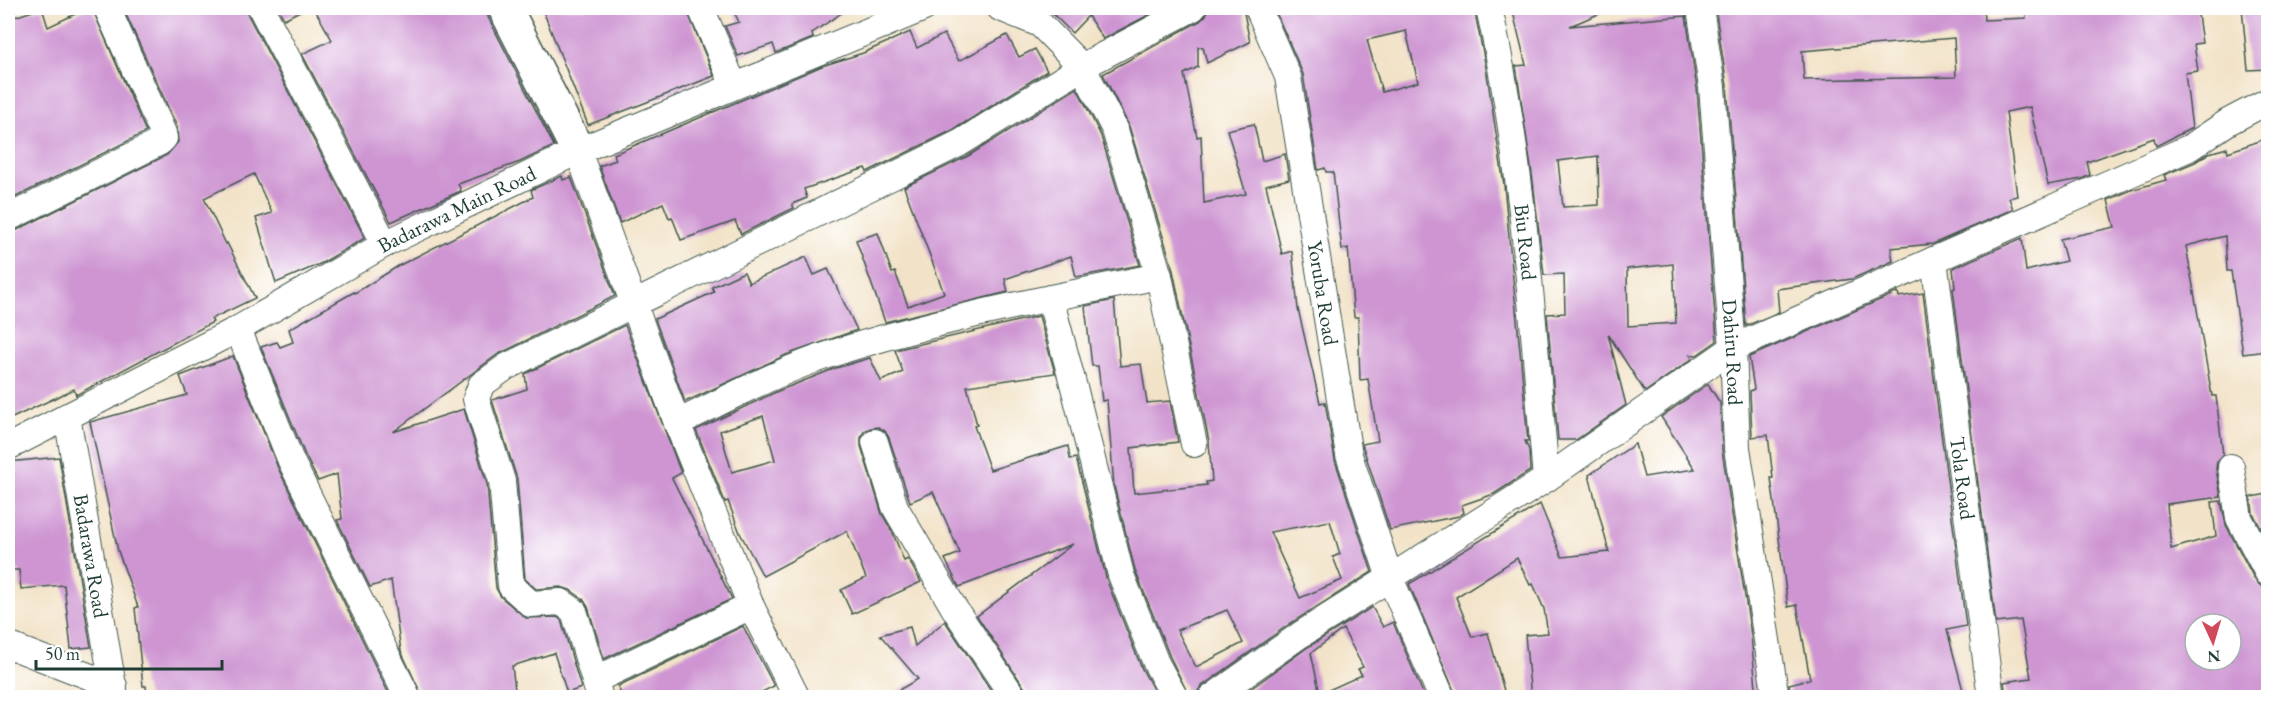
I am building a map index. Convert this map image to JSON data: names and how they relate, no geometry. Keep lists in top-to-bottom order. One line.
{"streets":{"street":["Badarawa Main Road","Biu Road","Yoruba Road","Dahiru Road","Tola Road","Badarawa Road"]},"crossings":[["Badarawa Main Road","Badarawa Road"]],"scale_bar":"50 m","north":"bottom"}
